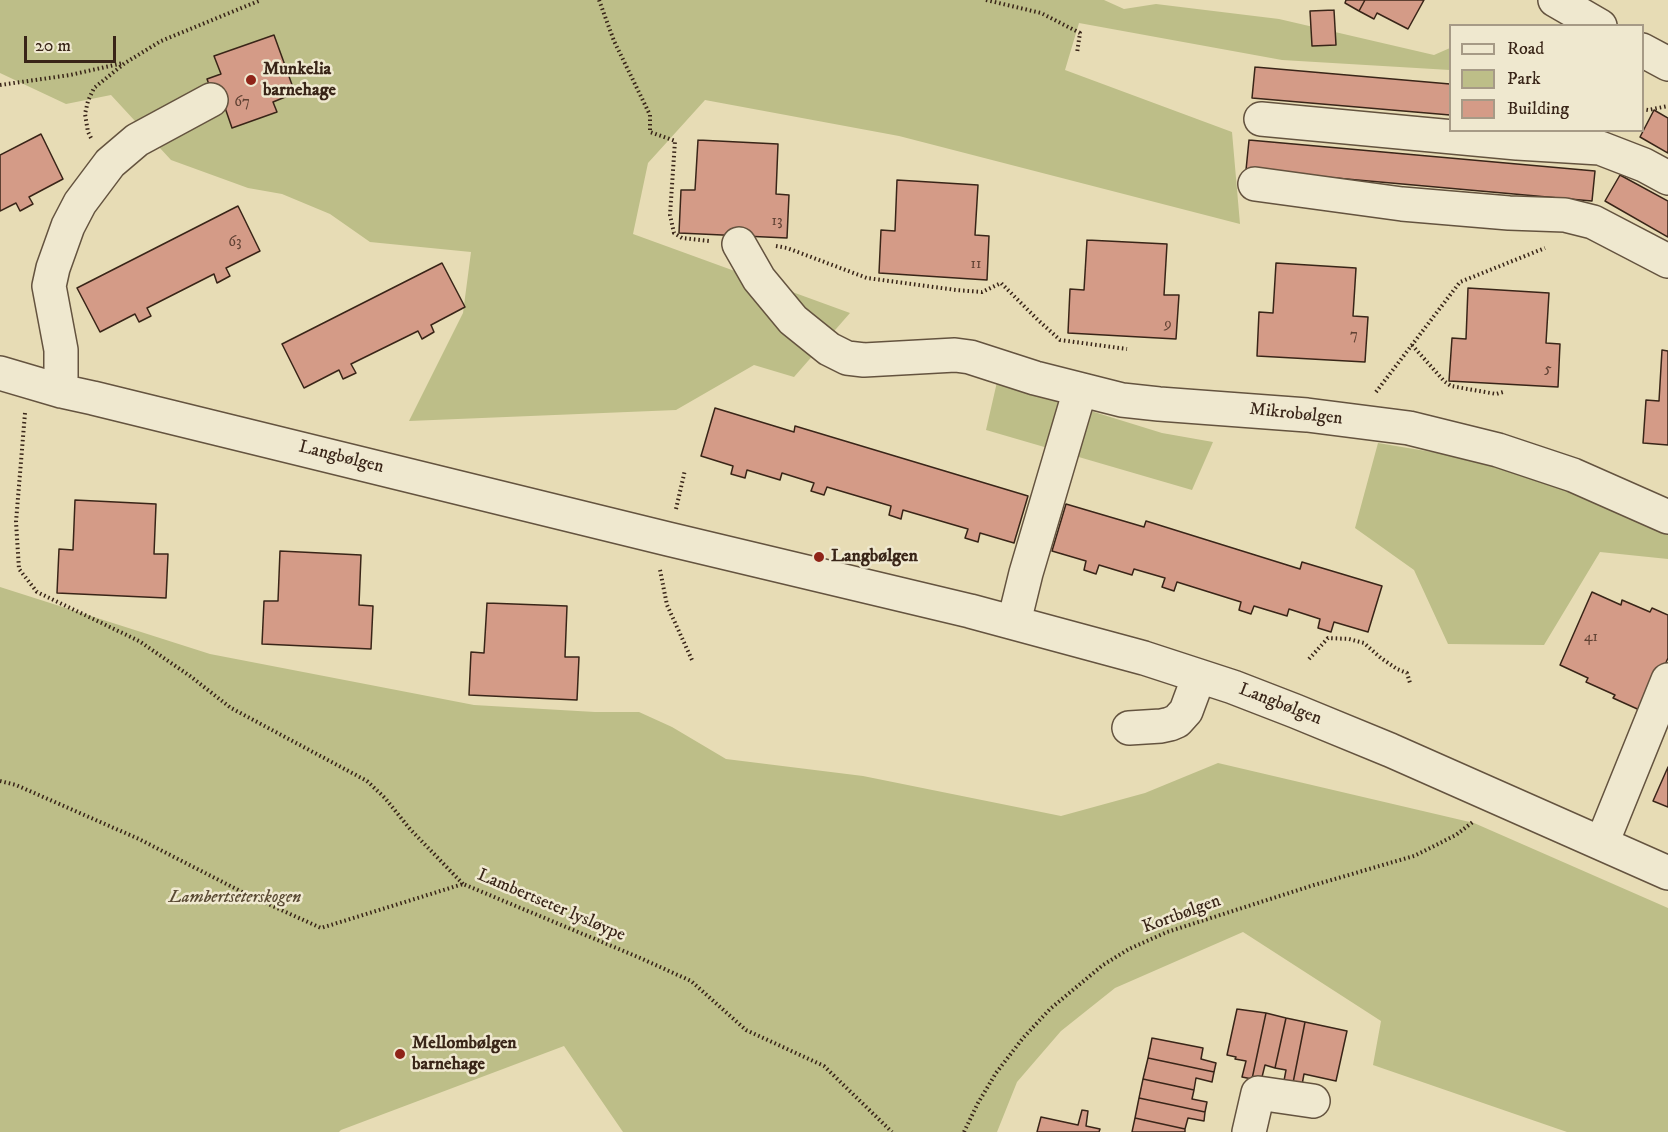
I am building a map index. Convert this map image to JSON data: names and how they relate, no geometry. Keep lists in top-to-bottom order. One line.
{"streets":{"street":["Mikrobølgen","Langbølgen"],"path":["Lambertseter lysløype","Kortbølgen"]},"parks":["Lambertseterskogen"],"places":["Munkelia barnehage","Langbølgen","Mellombølgen barnehage"],"house_numbers":["67","13","63","11","9","7","5","41"],"legend":["Road","Park","Building"],"scale_bar":"20 m"}
